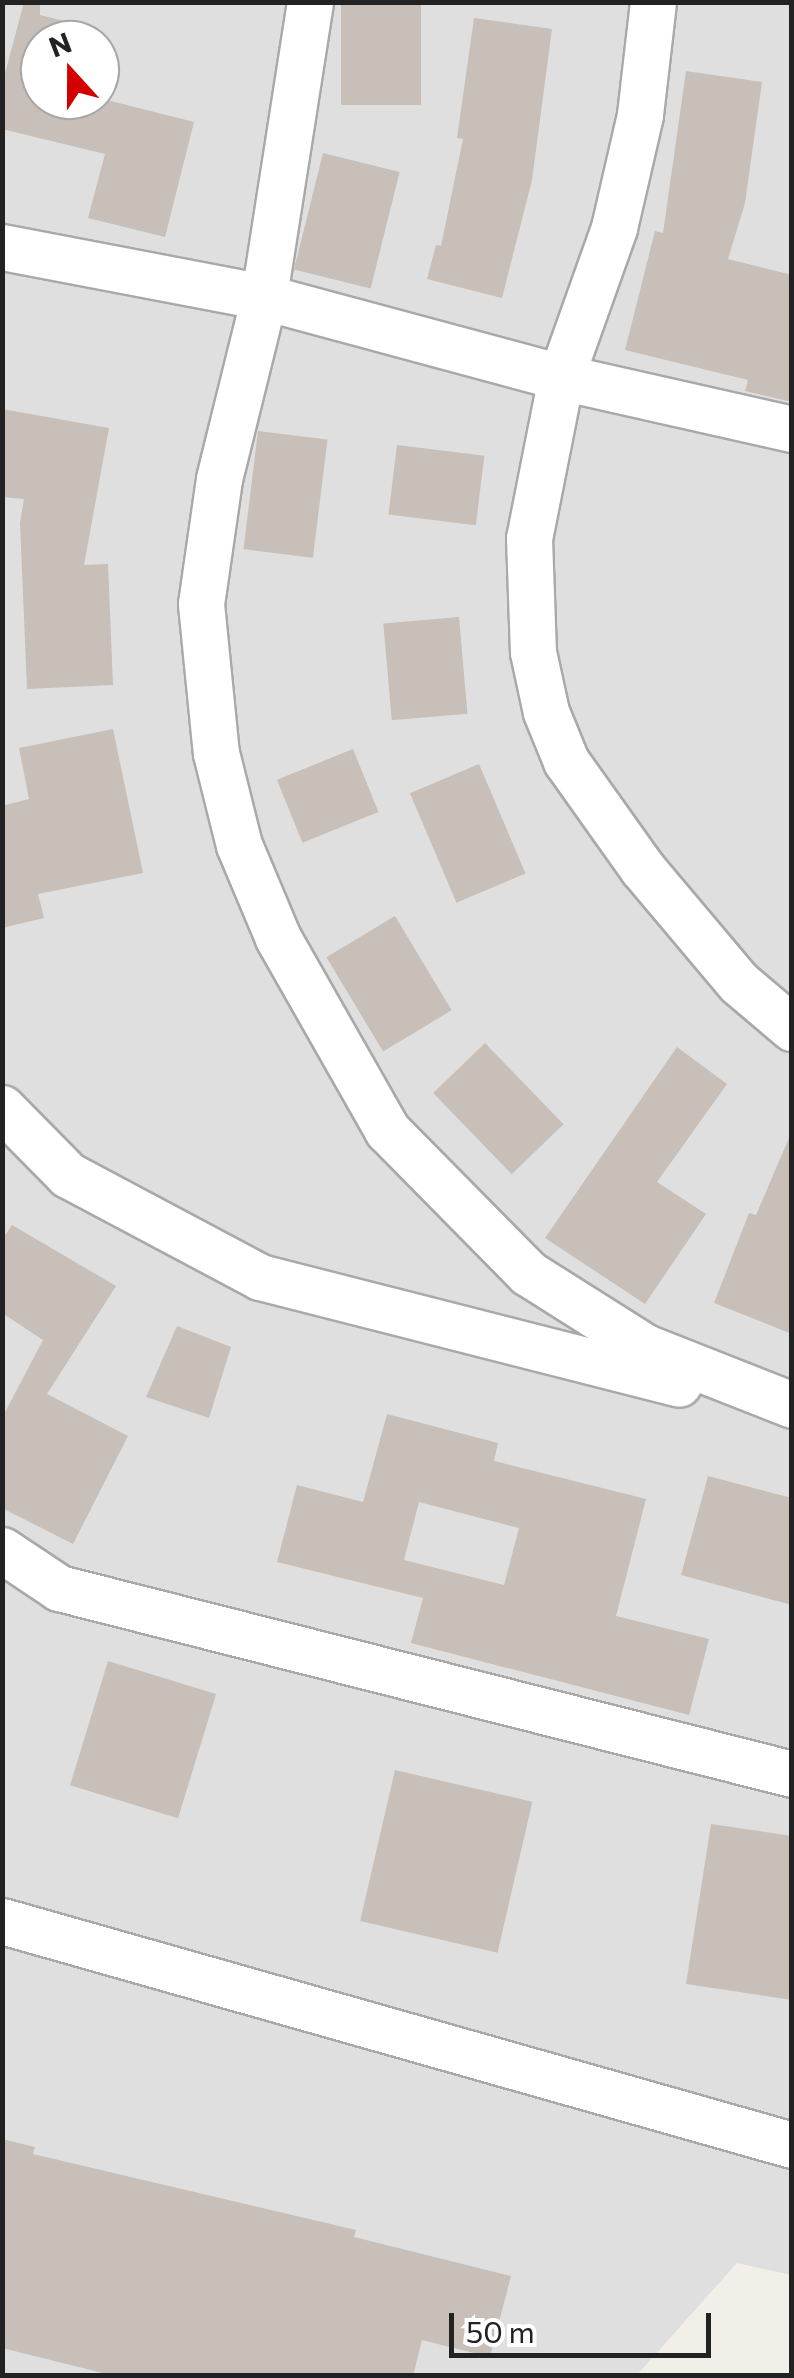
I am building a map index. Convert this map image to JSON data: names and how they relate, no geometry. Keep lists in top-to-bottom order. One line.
{"scale_bar":"50 m","north":"top"}
